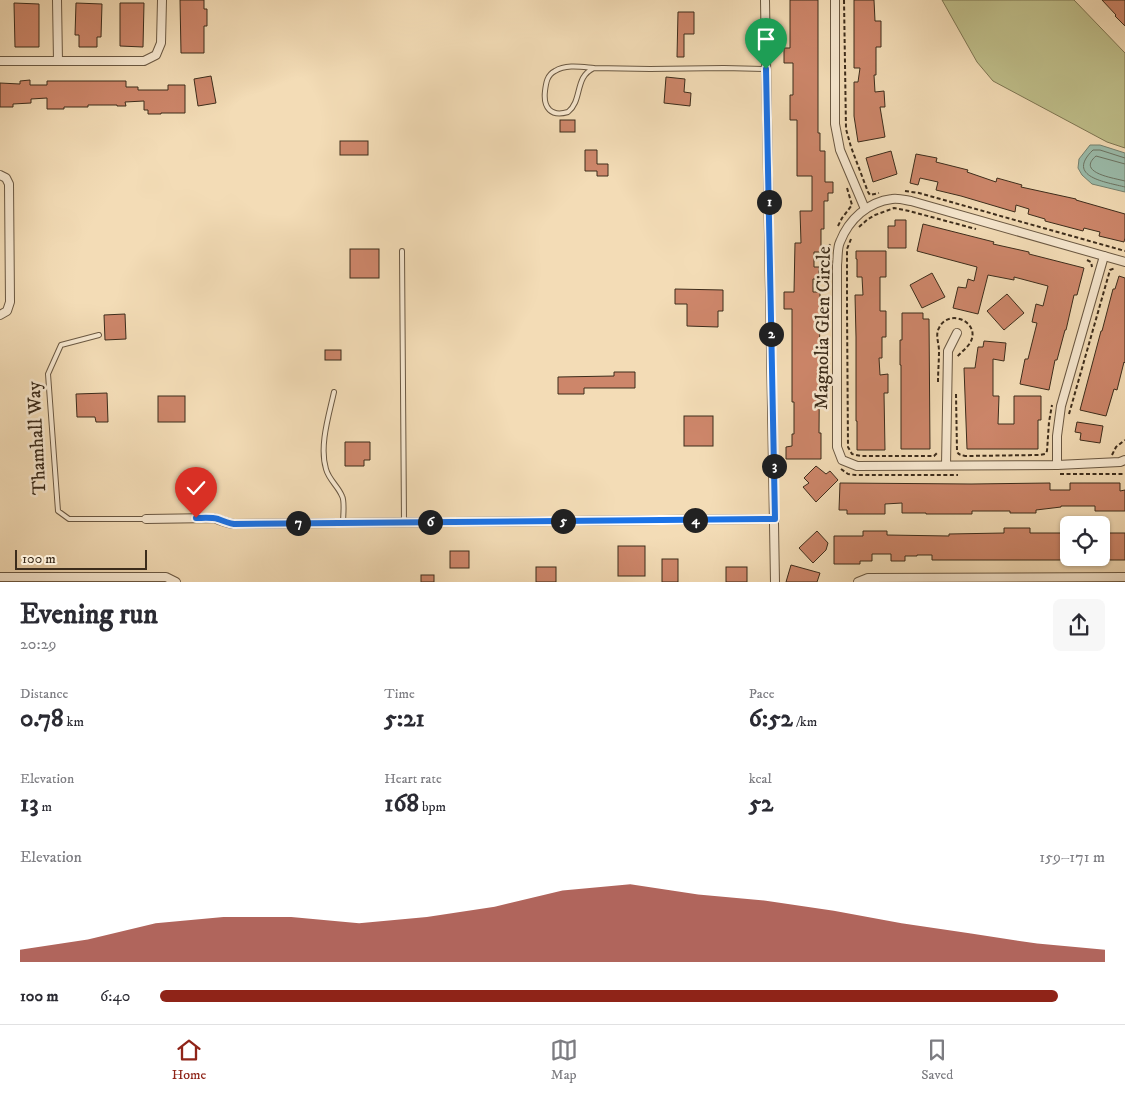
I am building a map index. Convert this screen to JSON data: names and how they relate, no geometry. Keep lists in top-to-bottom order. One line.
{"streets":{"street":["Magnolia Glen Circle","Thamhall Way"]},"scale_bar":"100 m","page":{"pins":["1","2","3","4","5","6","7"],"scale":"100 m","heading":["Evening run","20:29"],"stats":[["Distance","0.78 km"],["Time","5:21"],["Pace","6:52 /km"],["Elevation","13 m"],["Heart rate","168 bpm"],["kcal","52"]],"chart":["Elevation","159–171 m"],"list":[{"name":"100 m","note":"6:40"}],"tabs":["Home","Map","Saved"]}}
